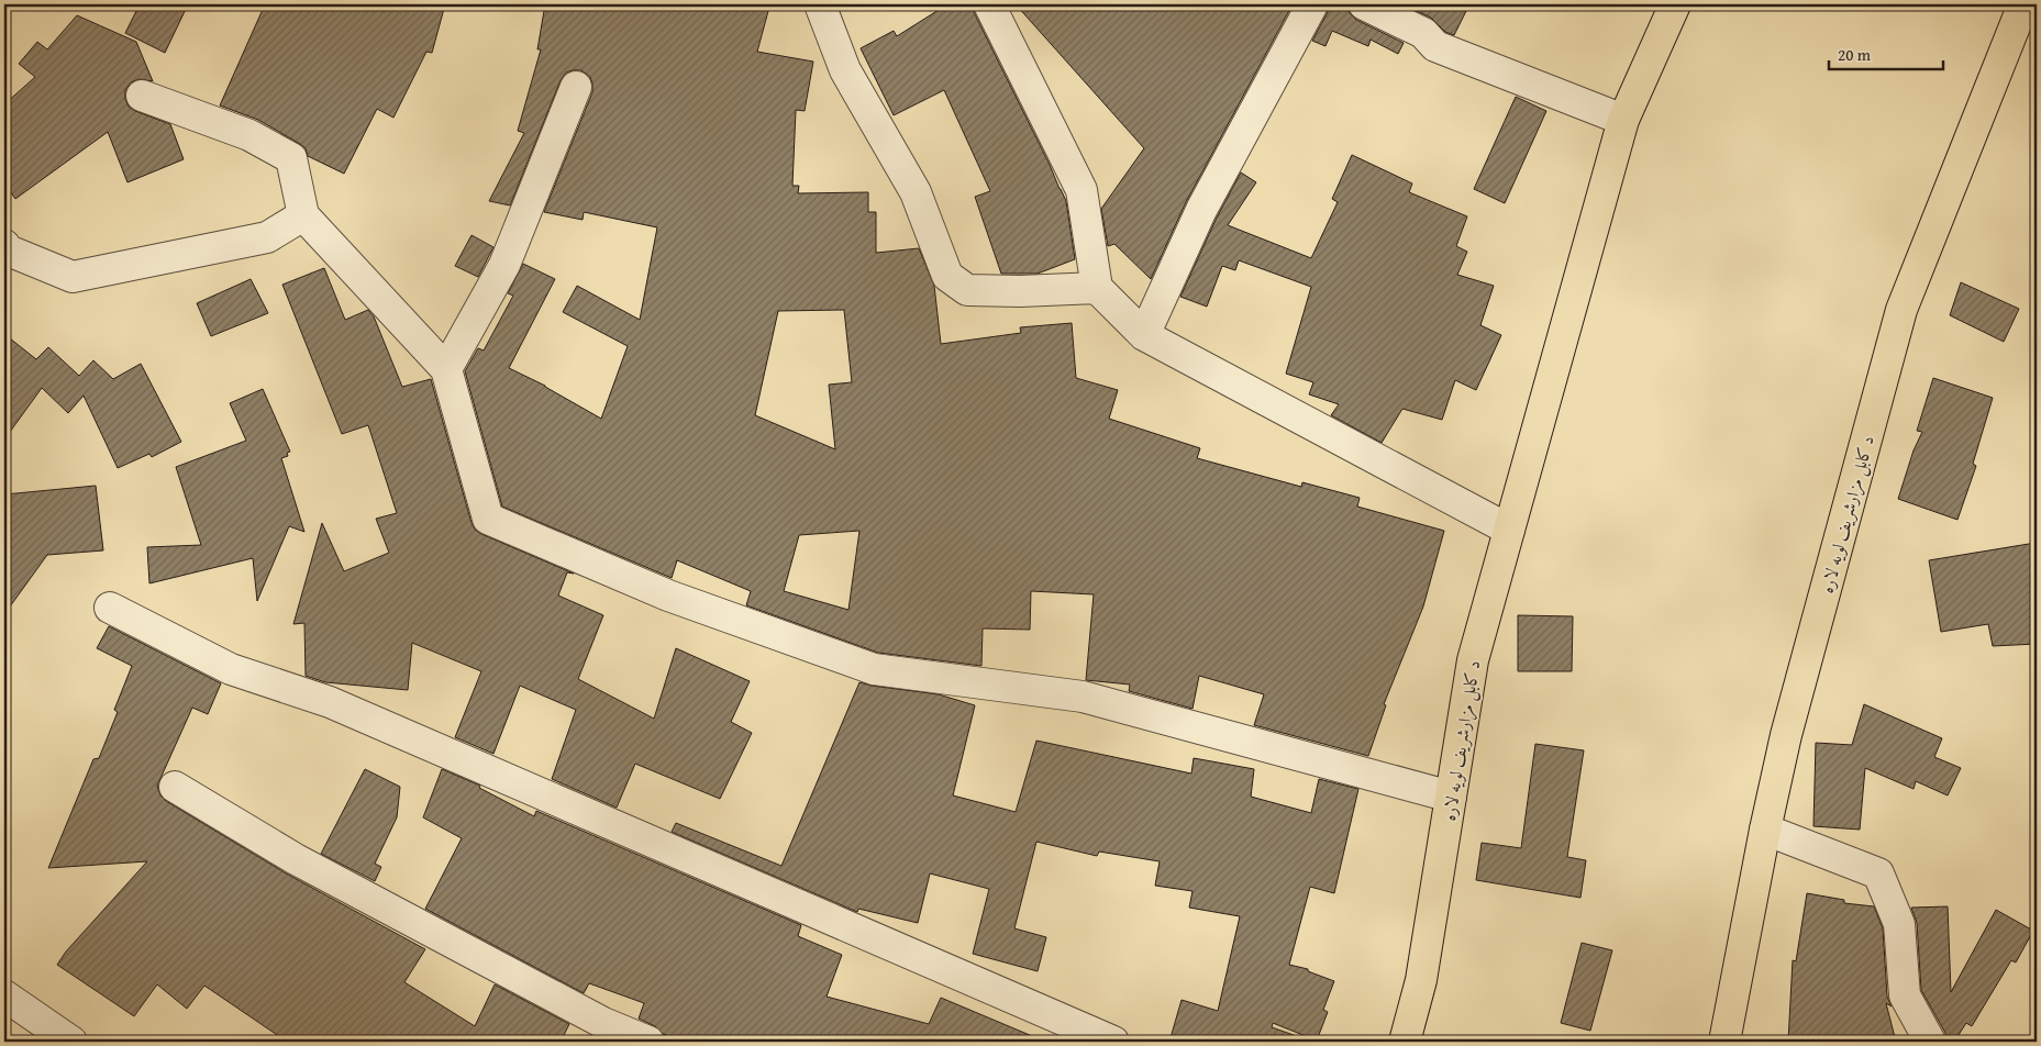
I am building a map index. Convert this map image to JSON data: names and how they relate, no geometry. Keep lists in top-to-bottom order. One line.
{"streets":{"highway":["د کابل مزارشریف لویه لاره"]},"scale_bar":"20 m"}
